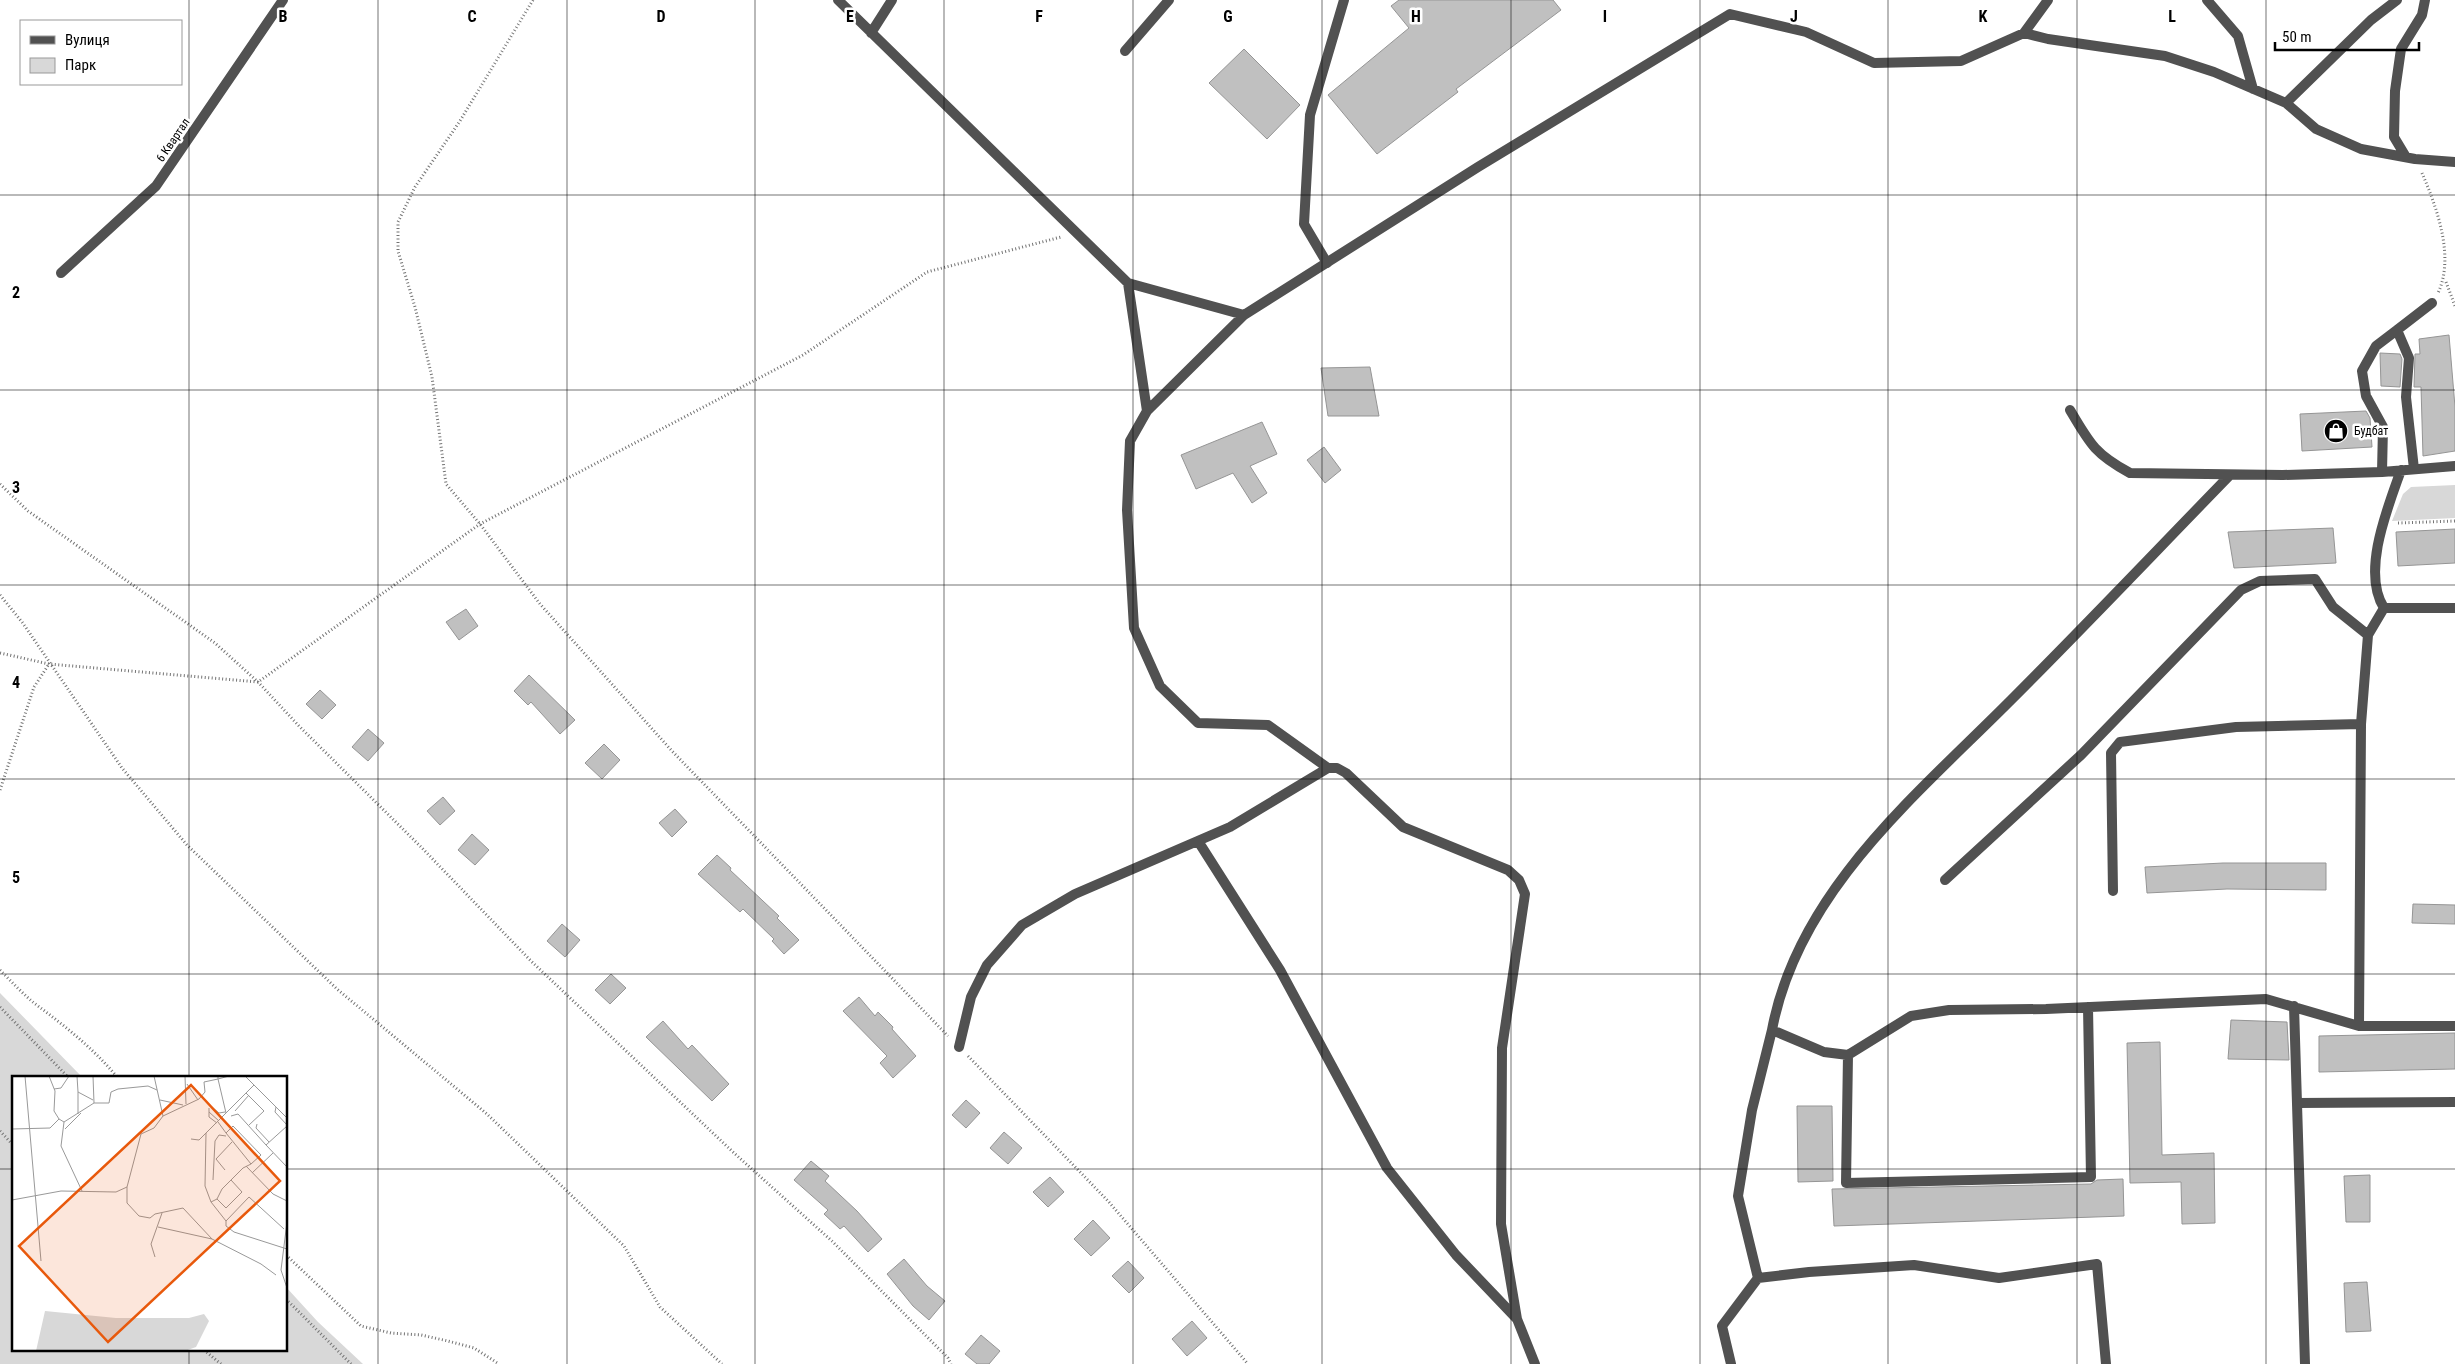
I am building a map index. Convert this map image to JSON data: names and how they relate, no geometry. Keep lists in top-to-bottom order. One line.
{"streets":{"street":["6 Квартал"]},"places":{"shop":["Будбат"]},"legend":["Вулиця","Парк"],"scale_bar":"50 m","grid":{"columns":["B","C","D","E","F","G","H","I","J","K","L"],"rows":["2","3","4","5"]}}
